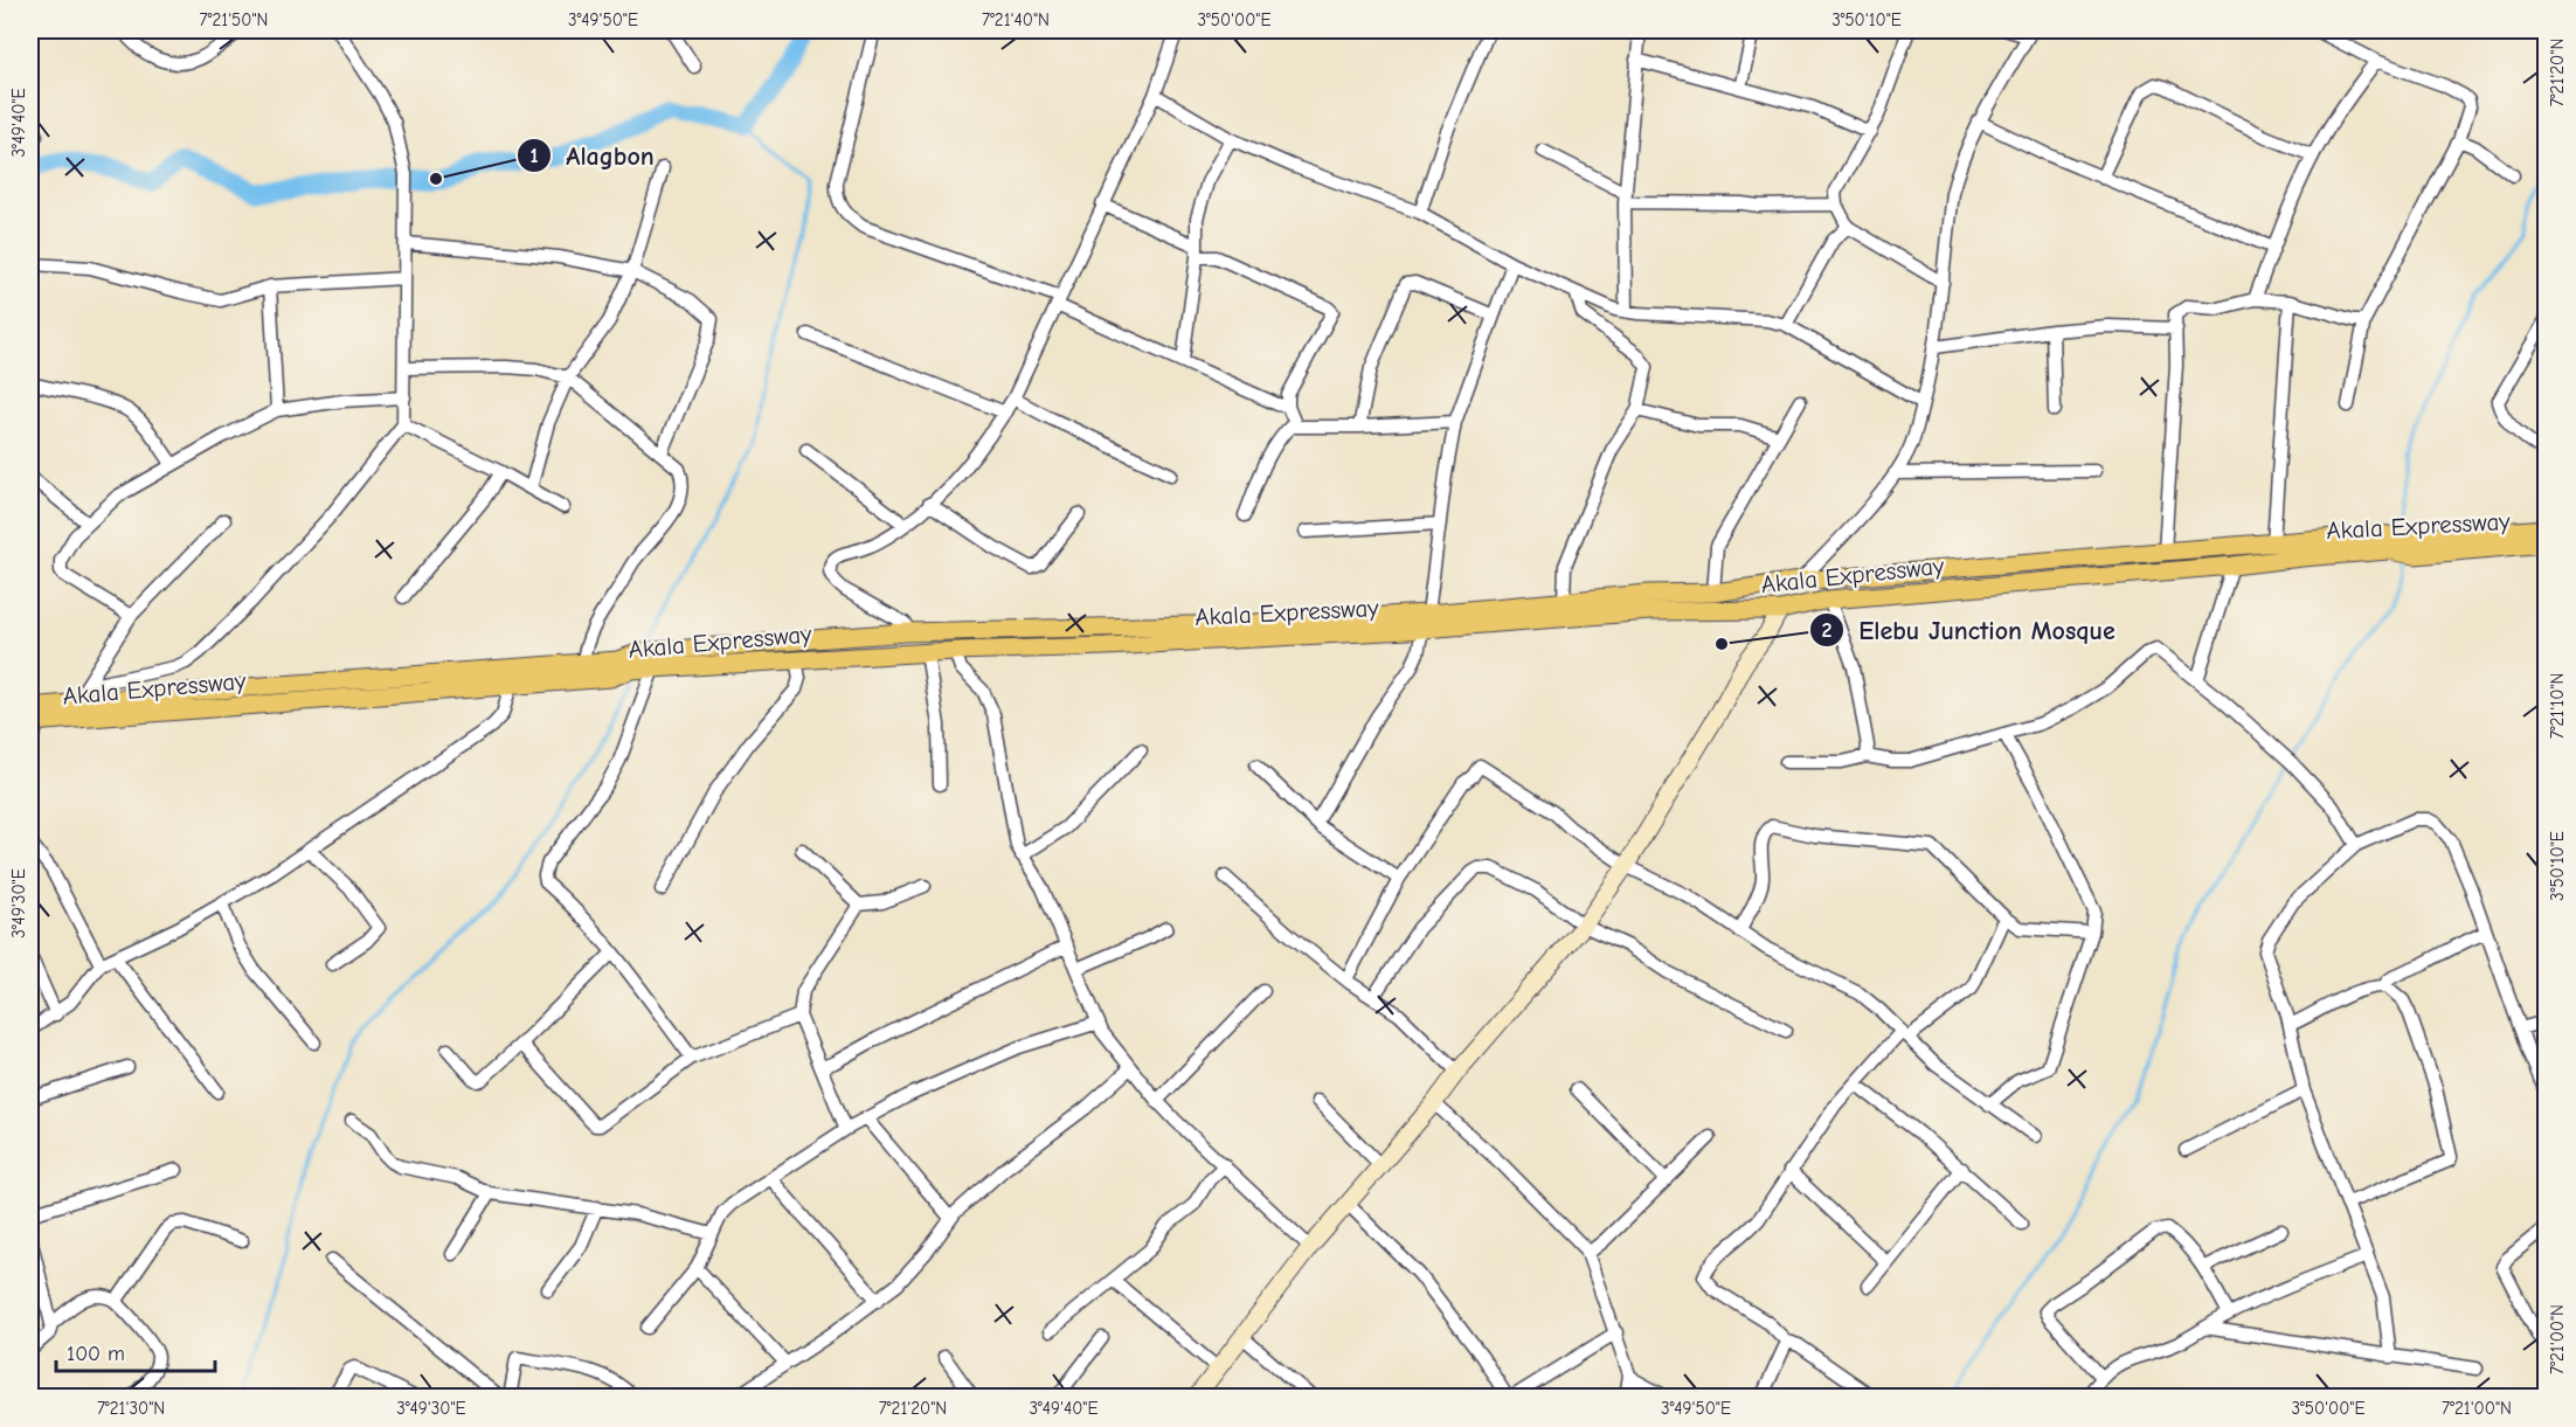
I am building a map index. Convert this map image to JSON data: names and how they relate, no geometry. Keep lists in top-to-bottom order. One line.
{"streets":{"main road":["Akala Expressway"]},"places":["Alagbon","Elebu Junction Mosque"],"scale_bar":"100 m","coordinates":["7°21'50\"N","3°49'50\"E","7°21'40\"N","3°50'00\"E","3°50'10\"E","7°21'20\"N","3°49'40\"E","7°21'10\"N","3°49'30\"E","7°21'00\"N","7°21'30\"N"]}
